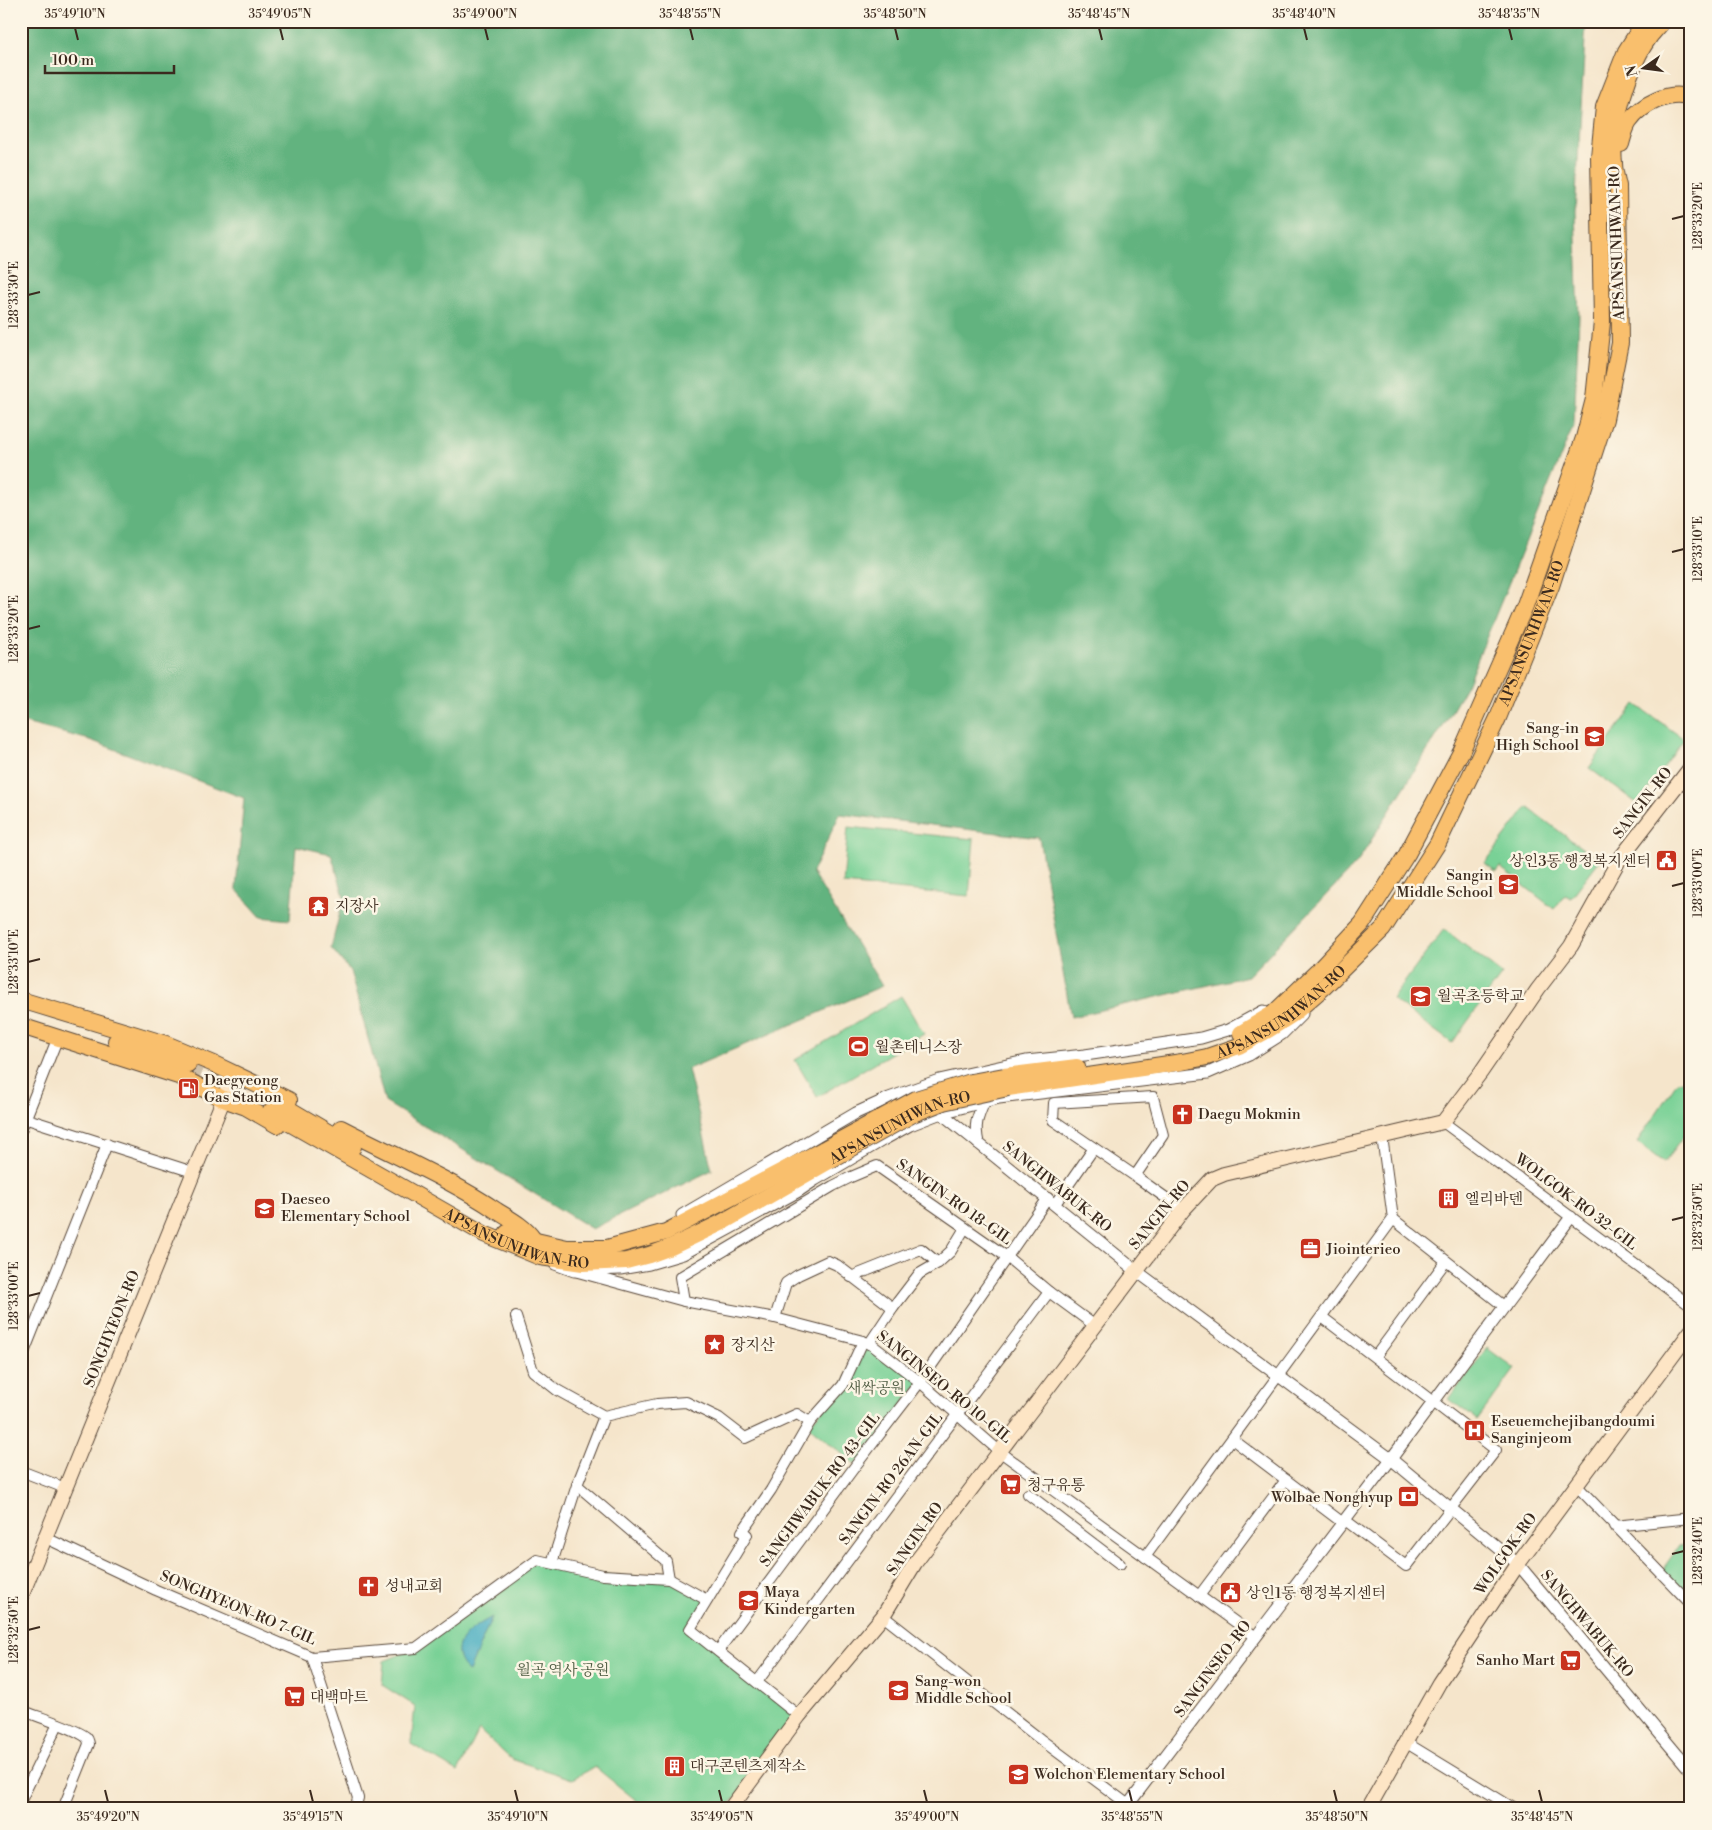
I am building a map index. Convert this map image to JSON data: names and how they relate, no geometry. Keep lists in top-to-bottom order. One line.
{"streets":{"highway":["APSANSUNHWAN-RO"],"main road":["SANGIN-RO","SONGHYEON-RO","WOLGOK-RO"],"street":["SANGHWABUK-RO","SANGIN-RO 18-GIL","WOLGOK-RO 32-GIL","SANGINSEO-RO 10-GIL","SANGIN-RO 26AN-GIL","SANGHWABUK-RO 43-GIL","SONGHYEON-RO 7-GIL","SANGINSEO-RO"]},"crossings":[["SANGIN-RO","SANGHWABUK-RO"],["SANGIN-RO","SANGIN-RO 18-GIL"],["SANGIN-RO","WOLGOK-RO 32-GIL"],["SANGIN-RO","SANGINSEO-RO 10-GIL"],["SANGHWABUK-RO","SANGHWABUK-RO 43-GIL"],["SANGHWABUK-RO","WOLGOK-RO"],["SANGHWABUK-RO","SANGINSEO-RO"],["SANGIN-RO 18-GIL","SANGINSEO-RO 10-GIL"],["SANGIN-RO 18-GIL","SANGIN-RO 26AN-GIL"],["SANGIN-RO 18-GIL","SANGHWABUK-RO 43-GIL"],["WOLGOK-RO 32-GIL","SANGINSEO-RO"],["SONGHYEON-RO","SONGHYEON-RO 7-GIL"],["SANGINSEO-RO 10-GIL","SANGIN-RO 26AN-GIL"],["SANGINSEO-RO 10-GIL","SANGHWABUK-RO 43-GIL"],["SANGINSEO-RO 10-GIL","SANGINSEO-RO"]],"parks":["새싹공원","월곡 역사 공원"],"places":{"school or university":["Sang-in High School","Sangin Middle School","월곡초등학교","Daeseo Elementary School","Maya Kindergarten","Sang-won Middle School","Wolchon Elementary School"],"public building":["상인3동 행정복지센터","상인1동 행정복지센터"],"temple":["지장사"],"sports":["월촌테니스장"],"fuel station":["Daegyeong Gas Station"],"church":["Daegu Mokmin","성내교회"],"building":["엘리바덴","대구콘텐츠제작소"],"office":["Jiointerieo"],"place":["장지산"],"hospital":["Eseuemchejibangdoumi Sanginjeom"],"supermarket":["청구유통","Sanho Mart","대백마트"],"bank":["Wolbae Nonghyup"]},"scale_bar":"100 m","north":"left","coordinates":["35°49'10\"N","35°49'05\"N","35°49'00\"N","35°48'55\"N","35°48'50\"N","35°48'45\"N","35°48'40\"N","35°48'35\"N","128°33'20\"E","128°33'30\"E","128°33'10\"E","128°33'00\"E","128°32'50\"E","128°32'40\"E","35°49'20\"N","35°49'15\"N"]}
